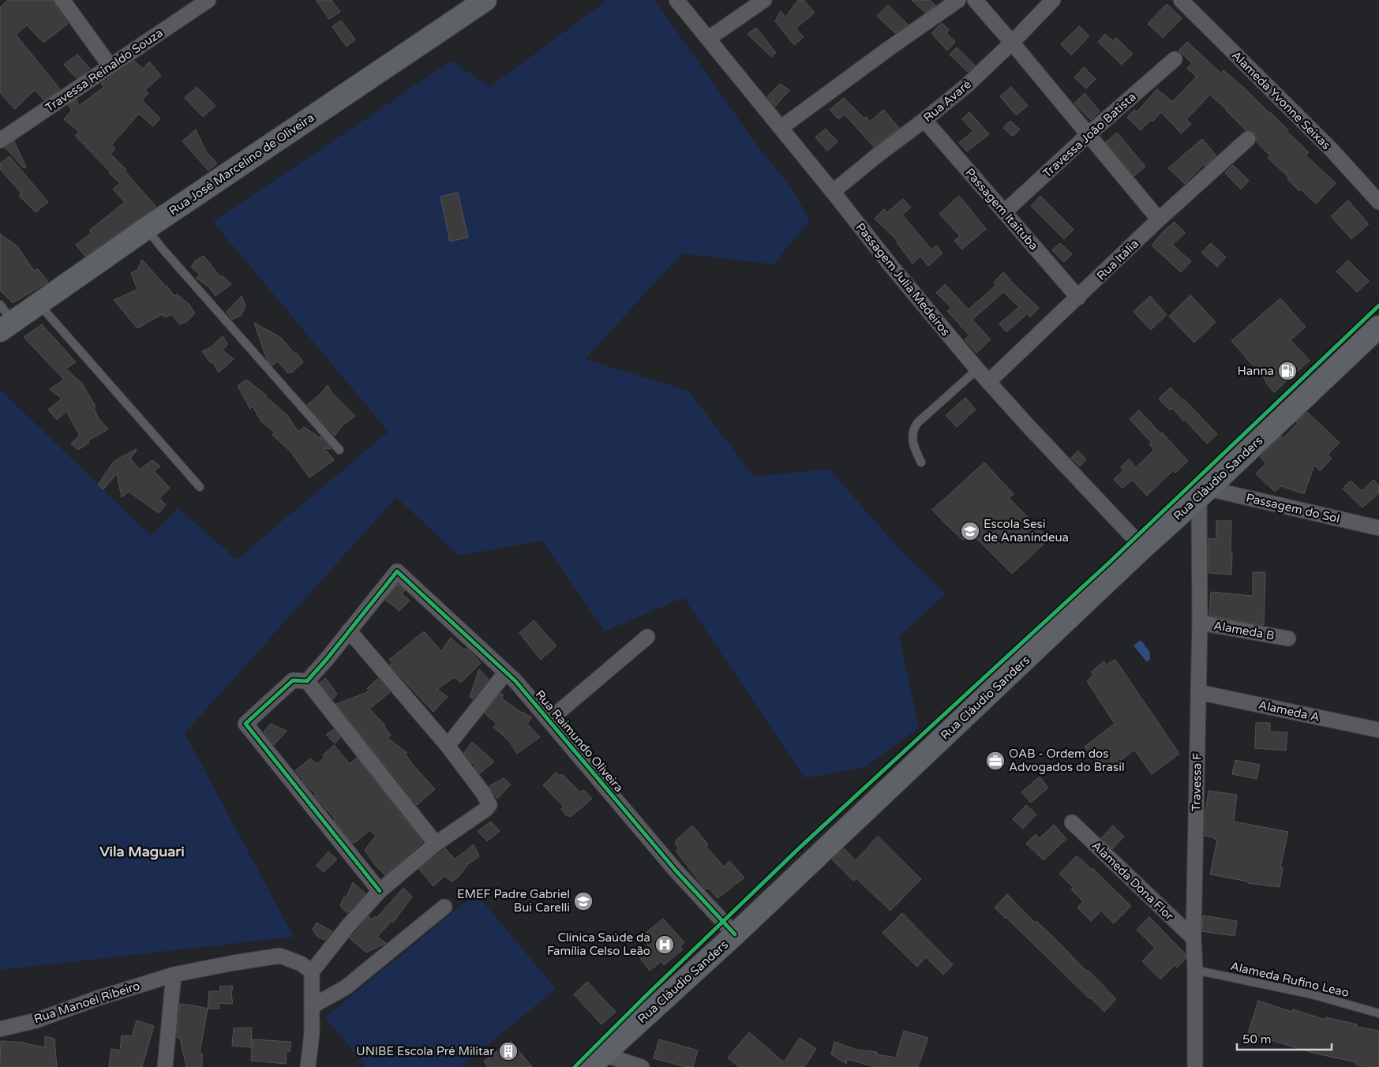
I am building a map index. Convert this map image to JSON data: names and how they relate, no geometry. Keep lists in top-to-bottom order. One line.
{"streets":{"main road":["Rua José Marcelino de Oliveira","Rua Cláudio Sanders"],"street":["Travessa Reinaldo Souza","Alameda Yvonne Seixas","Rua Avaré","Travessa João Batista","Passagem Itaituba","Rua Itália","Passagem Julia Medeiros","Passagem do Sol","Alameda B","Alameda A","Rua Raimundo Oliveira","Travessa F","Alameda Dona Flor","Rua Manoel Ribeiro"],"lane":["Alameda Rufino Leao"]},"crossings":[["Rua Avaré","Passagem Itaituba"],["Rua Avaré","Passagem Julia Medeiros"],["Travessa João Batista","Passagem Itaituba"],["Passagem Itaituba","Rua Itália"],["Rua Itália","Passagem Julia Medeiros"],["Passagem Julia Medeiros","Rua Cláudio Sanders"],["Rua Cláudio Sanders","Passagem do Sol"],["Rua Cláudio Sanders","Rua Raimundo Oliveira"],["Rua Cláudio Sanders","Travessa F"],["Passagem do Sol","Travessa F"],["Alameda B","Travessa F"],["Alameda A","Travessa F"],["Travessa F","Alameda Dona Flor"],["Travessa F","Alameda Rufino Leao"]],"districts":["Vila Maguari"],"places":{"fuel station":["Hanna"],"school or university":["Escola Sesi de Ananindeua","EMEF Padre Gabriel Bui Carelli"],"office":["OAB - Ordem dos Advogados do Brasil"],"hospital":["Clínica Saúde da Família Celso Leão"],"building":["UNIBE Escola Pré Militar"]},"scale_bar":"50 m"}
